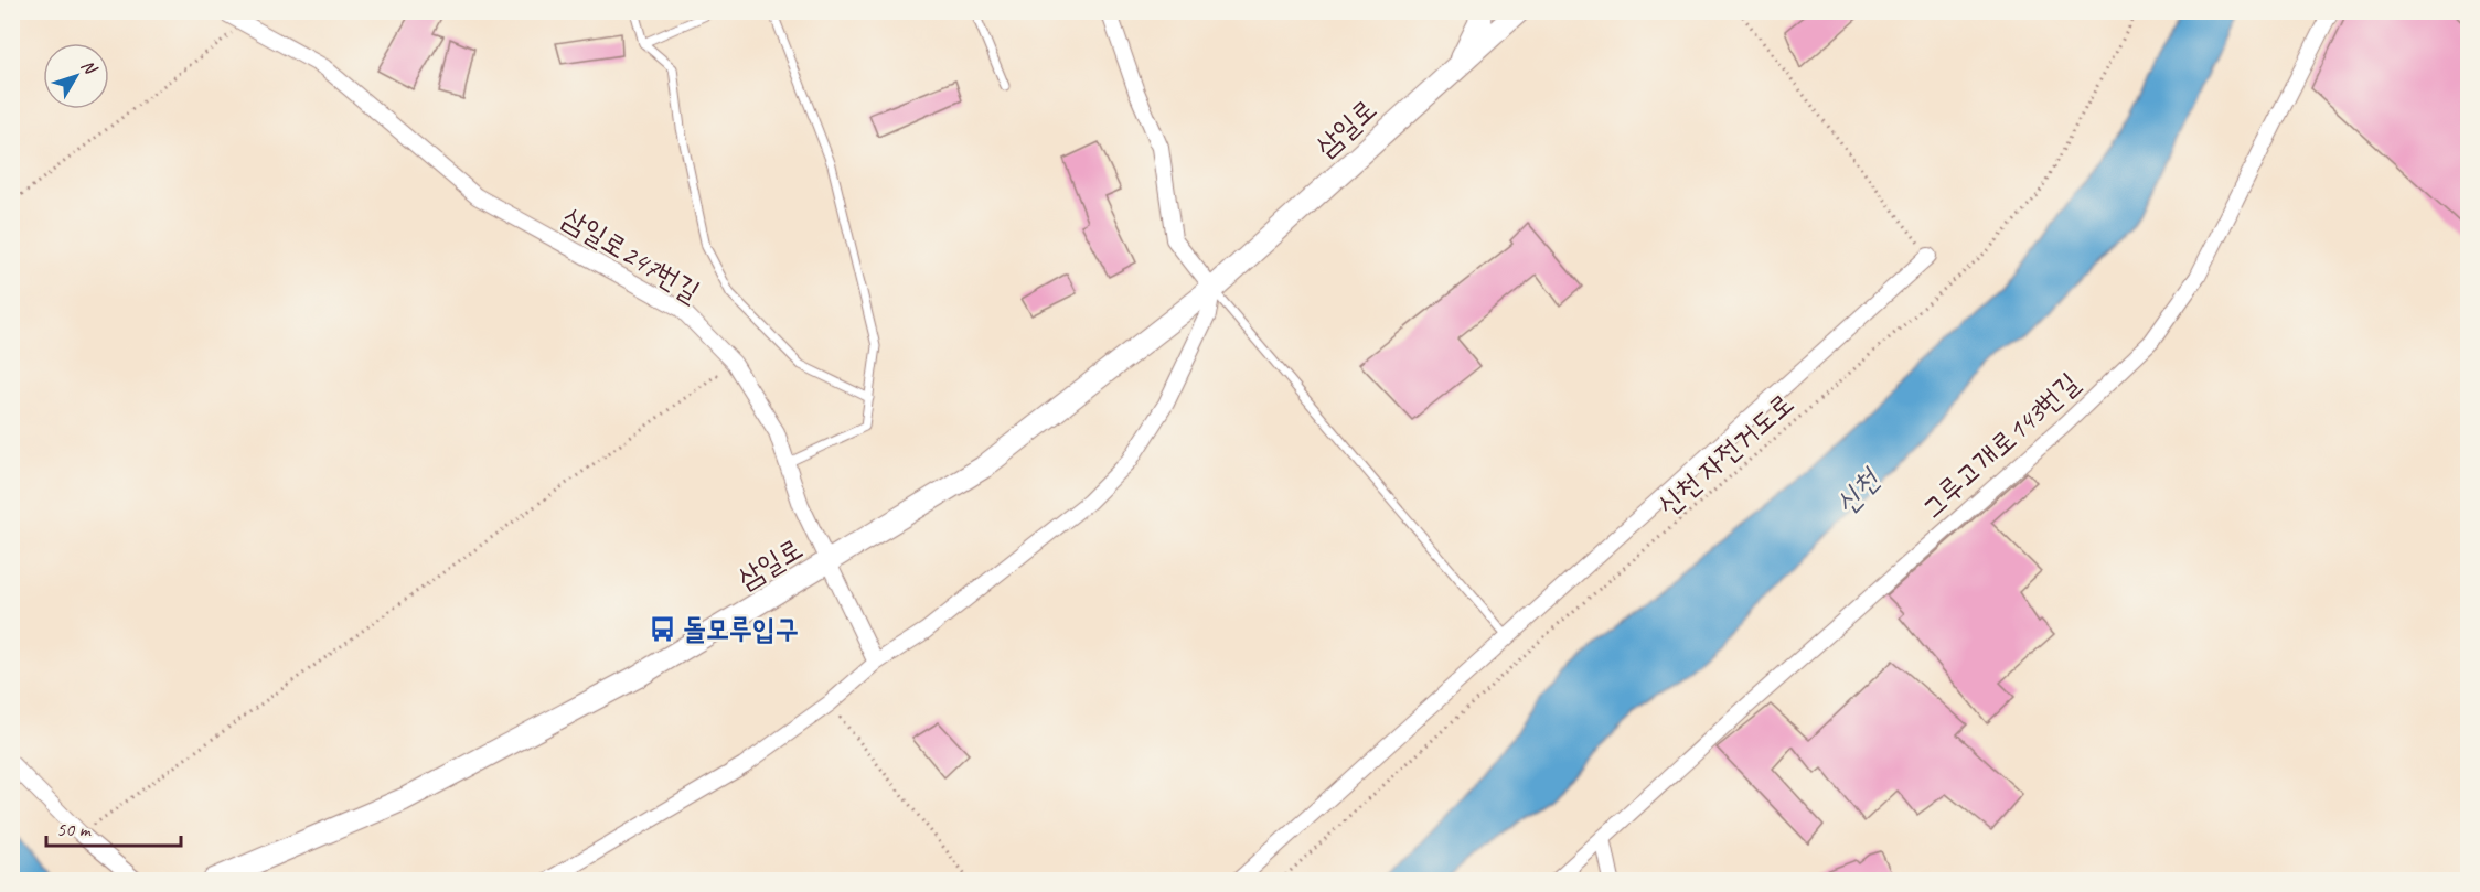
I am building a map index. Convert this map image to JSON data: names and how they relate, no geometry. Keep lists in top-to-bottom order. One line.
{"streets":{"main road":["삼일로"],"street":["삼일로247번길","그루고개로143번길"],"path":["신천 자전거도로"]},"crossings":[["삼일로","삼일로247번길"]],"water":["신천"],"places":{"bus stop":["돌모루입구"]},"scale_bar":"50 m","north":"top right"}
